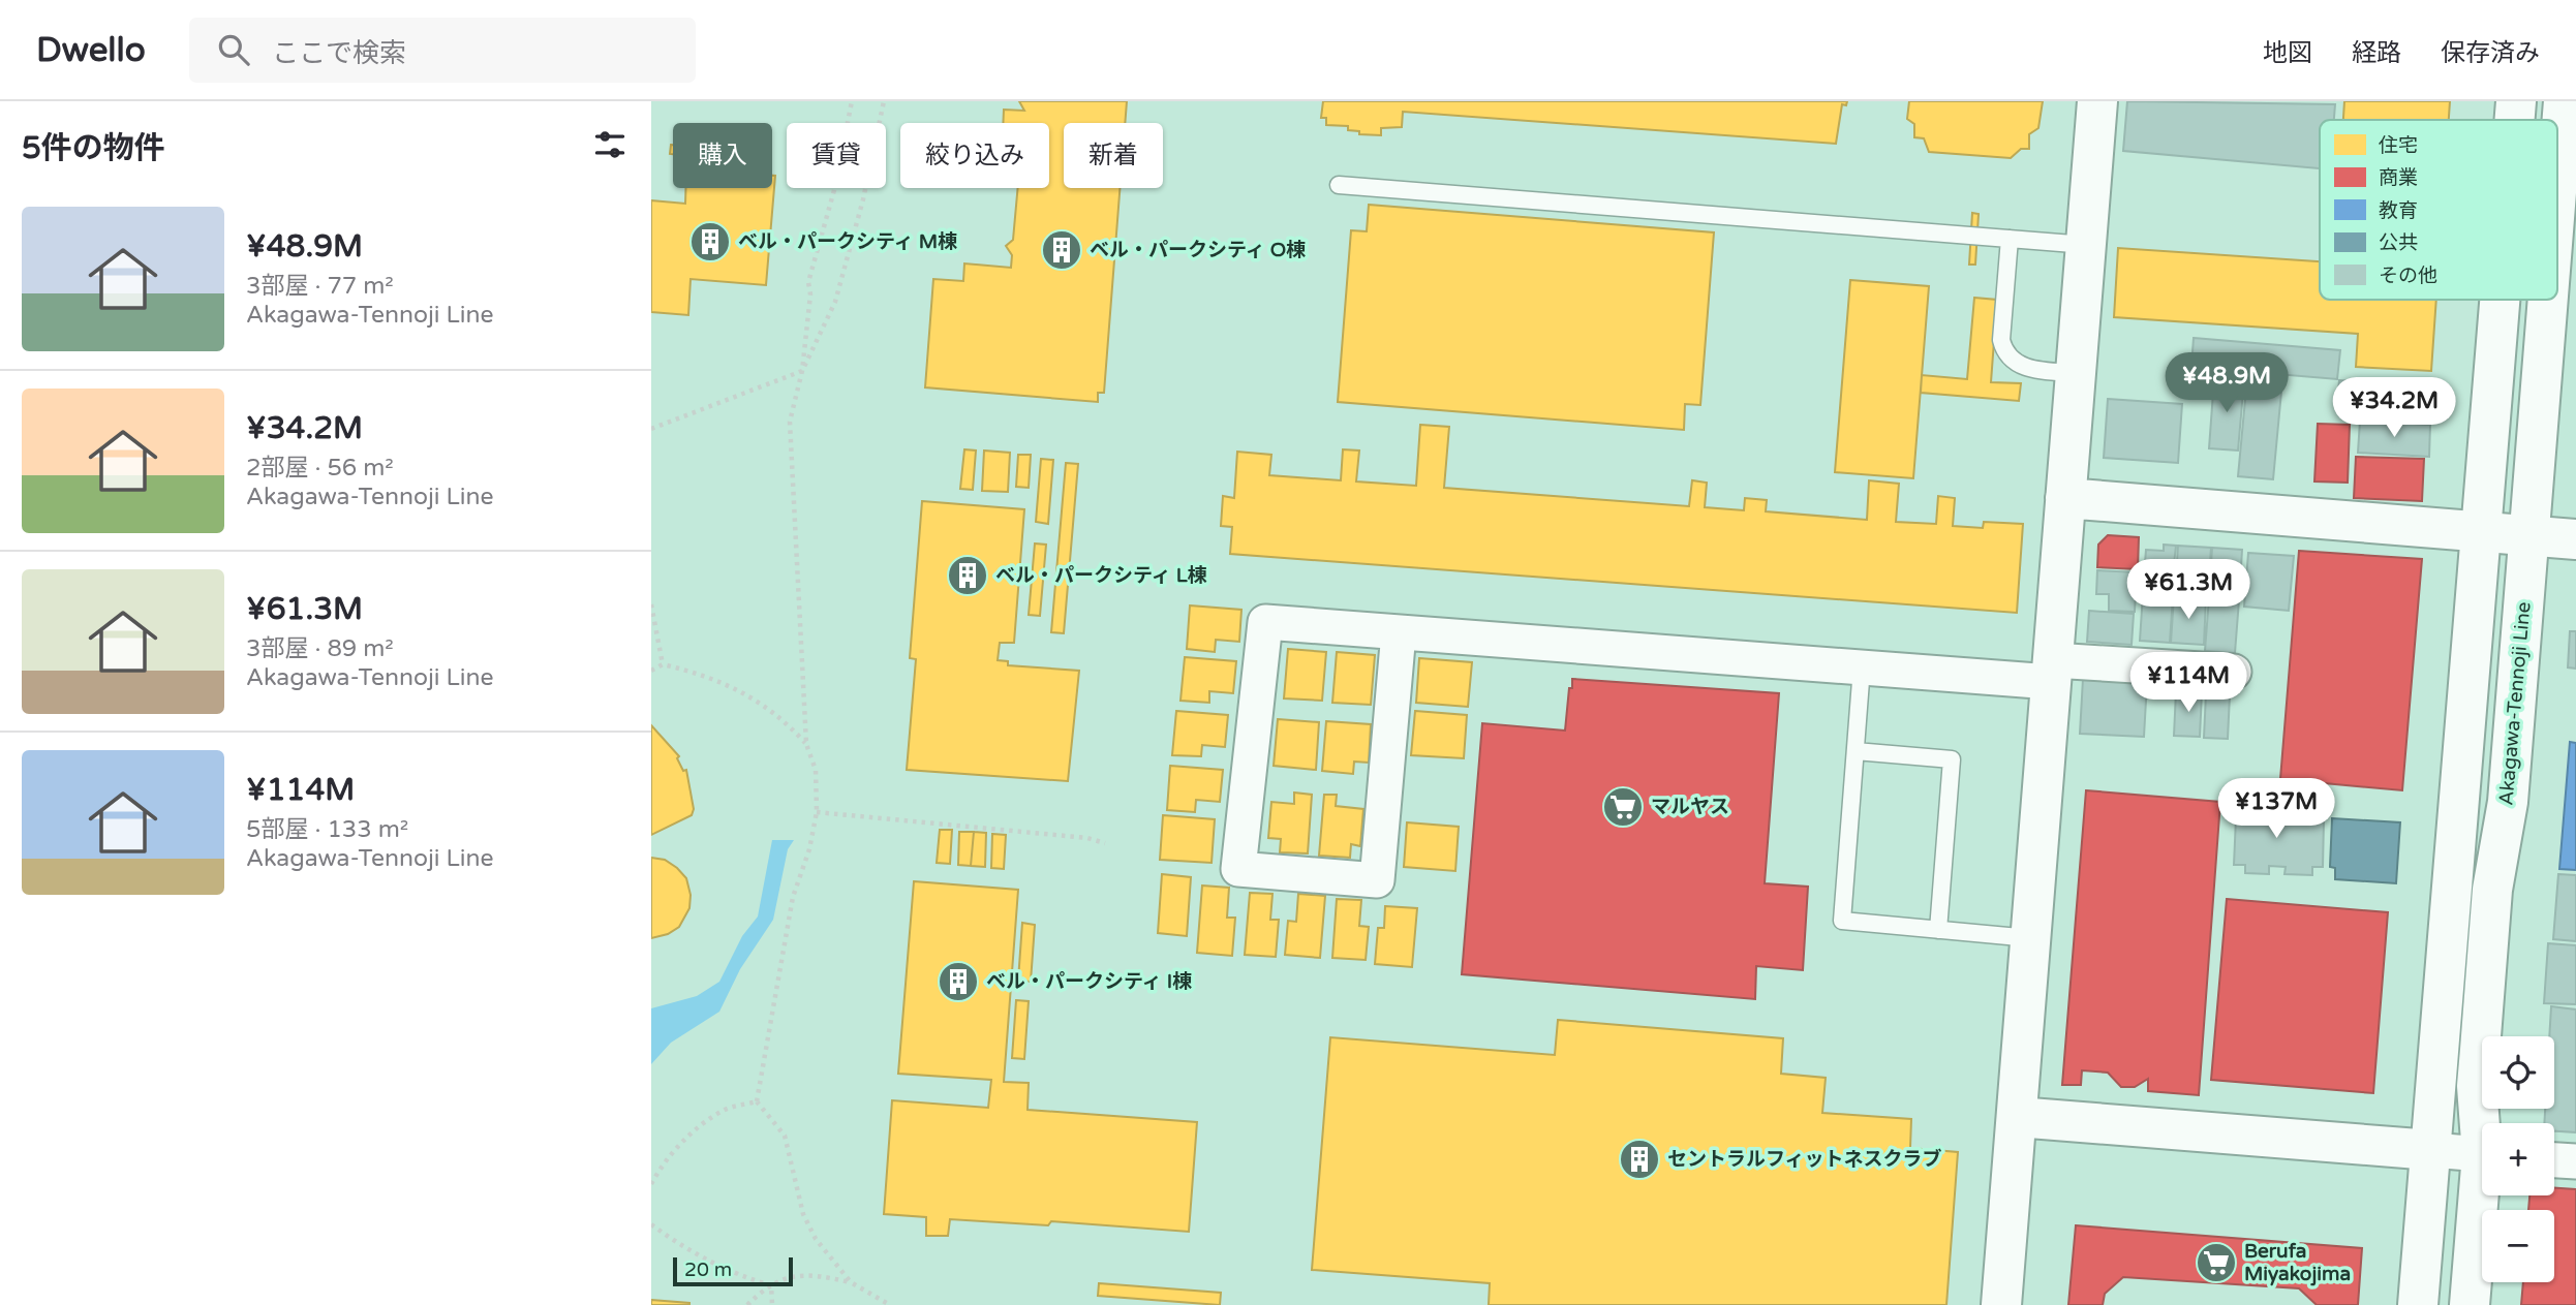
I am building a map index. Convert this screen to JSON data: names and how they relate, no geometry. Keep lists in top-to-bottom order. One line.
{"streets":{"main road":["Akagawa-Tennoji Line"]},"places":{"building":["ベル・パークシティ M棟","ベル・パークシティ O棟","ベル・パークシティ L棟","ベル・パークシティ I棟","セントラルフィットネスクラブ"],"supermarket":["マルヤス","Berufa Miyakojima"]},"legend":["住宅","商業","教育","公共","その他"],"scale_bar":"20 m","page":{"header":"Dwello","search":"ここで検索","nav":["地図","経路","保存済み"],"heading":"5件の物件","chip":["購入","賃貸","絞り込み","新着"],"list":[{"name":"¥48.9M","note":"3部屋 · 77 m² · Akagawa-Tennoji Line"},{"name":"¥34.2M","note":"2部屋 · 56 m² · Akagawa-Tennoji Line"},{"name":"¥61.3M","note":"3部屋 · 89 m² · Akagawa-Tennoji Line"},{"name":"¥114M","note":"5部屋 · 133 m² · Akagawa-Tennoji Line"}],"price":["¥48.9M","¥34.2M","¥61.3M","¥114M","¥137M"],"map_buttons":["+","−"],"scale":"20 m"}}
